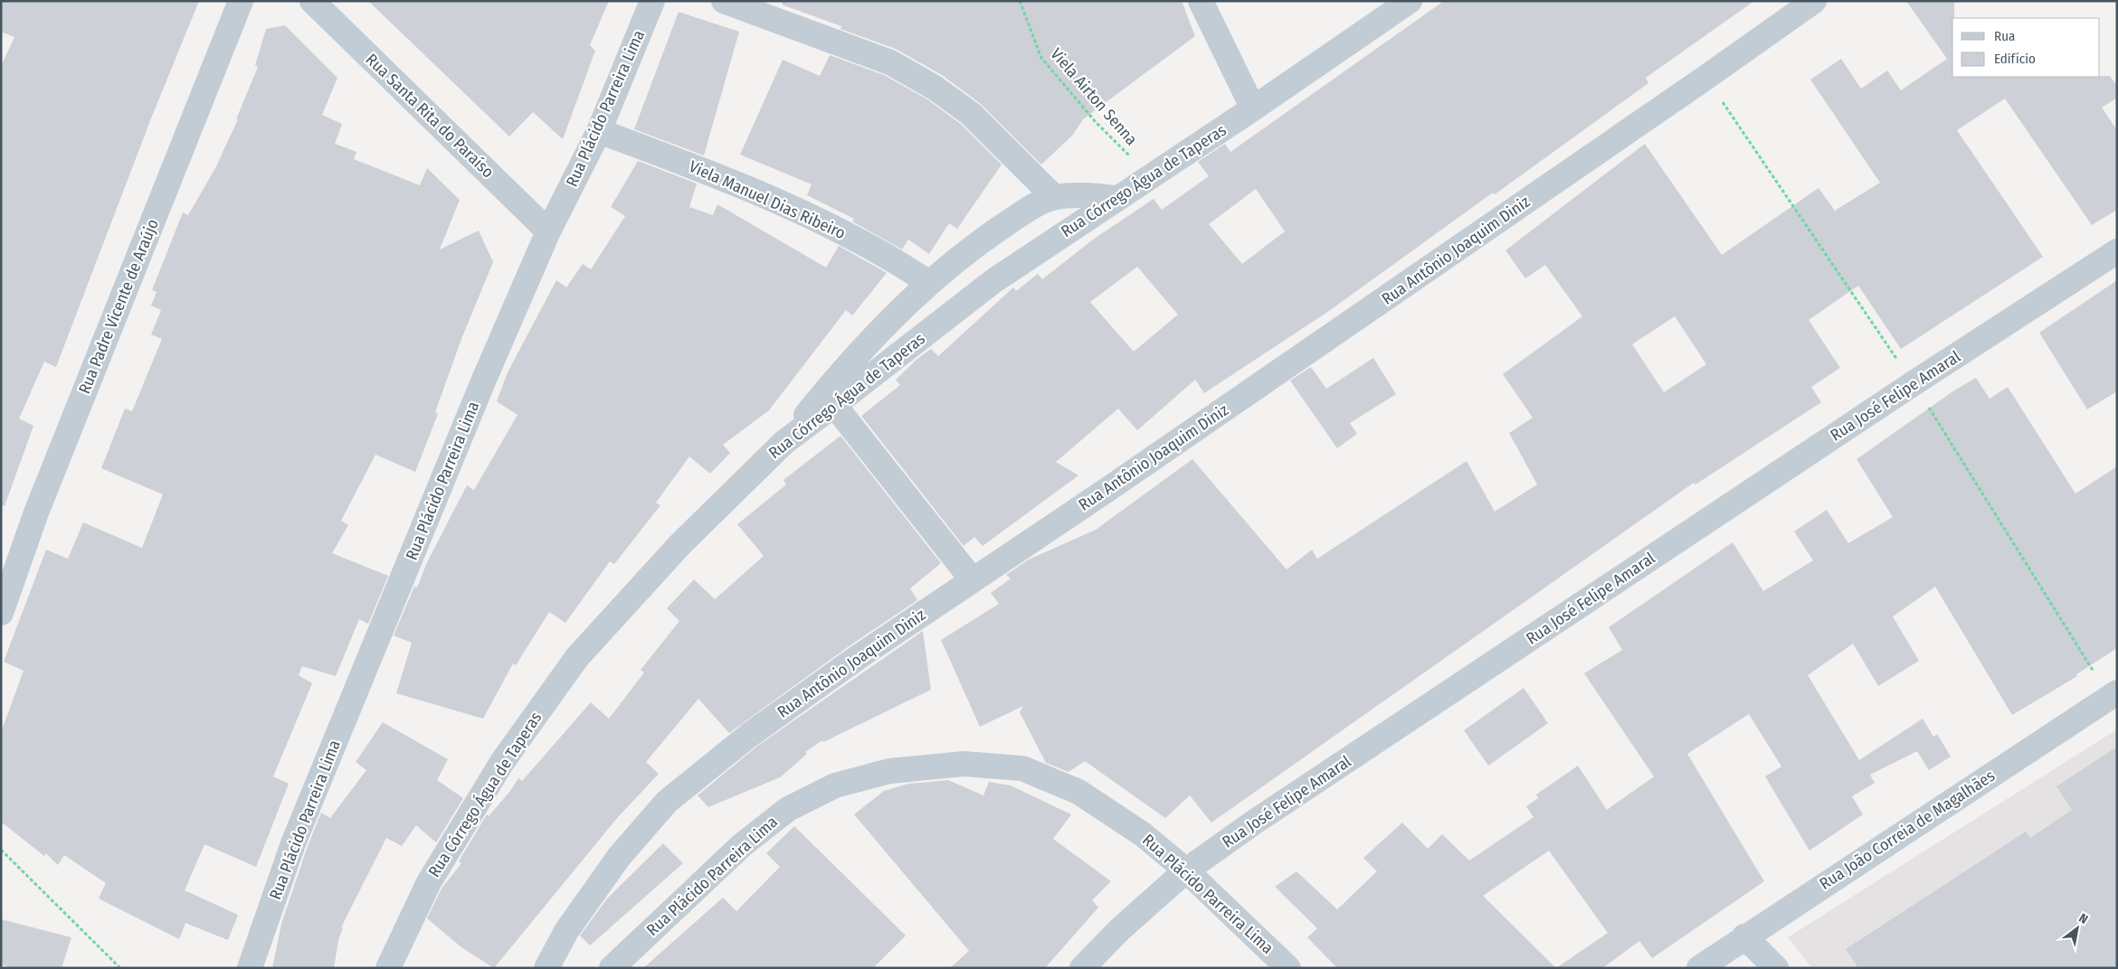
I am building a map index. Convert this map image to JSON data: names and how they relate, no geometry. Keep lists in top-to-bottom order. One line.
{"streets":{"street":["Rua Plácido Parreira Lima","Rua Santa Rita do Paraíso","Rua Córrego Água de Taperas","Viela Manuel Dias Ribeiro","Rua Antônio Joaquim Diniz","Rua Padre Vicente de Araújo","Rua José Felipe Amaral","Rua João Correia de Magalhães"],"path":["Viela Airton Senna"]},"crossings":[["Viela Airton Senna","Rua Córrego Água de Taperas"],["Rua Plácido Parreira Lima","Rua Santa Rita do Paraíso"],["Rua Plácido Parreira Lima","Viela Manuel Dias Ribeiro"],["Rua Plácido Parreira Lima","Rua José Felipe Amaral"]],"legend":["Rua","Edifício"],"north":"top right"}
